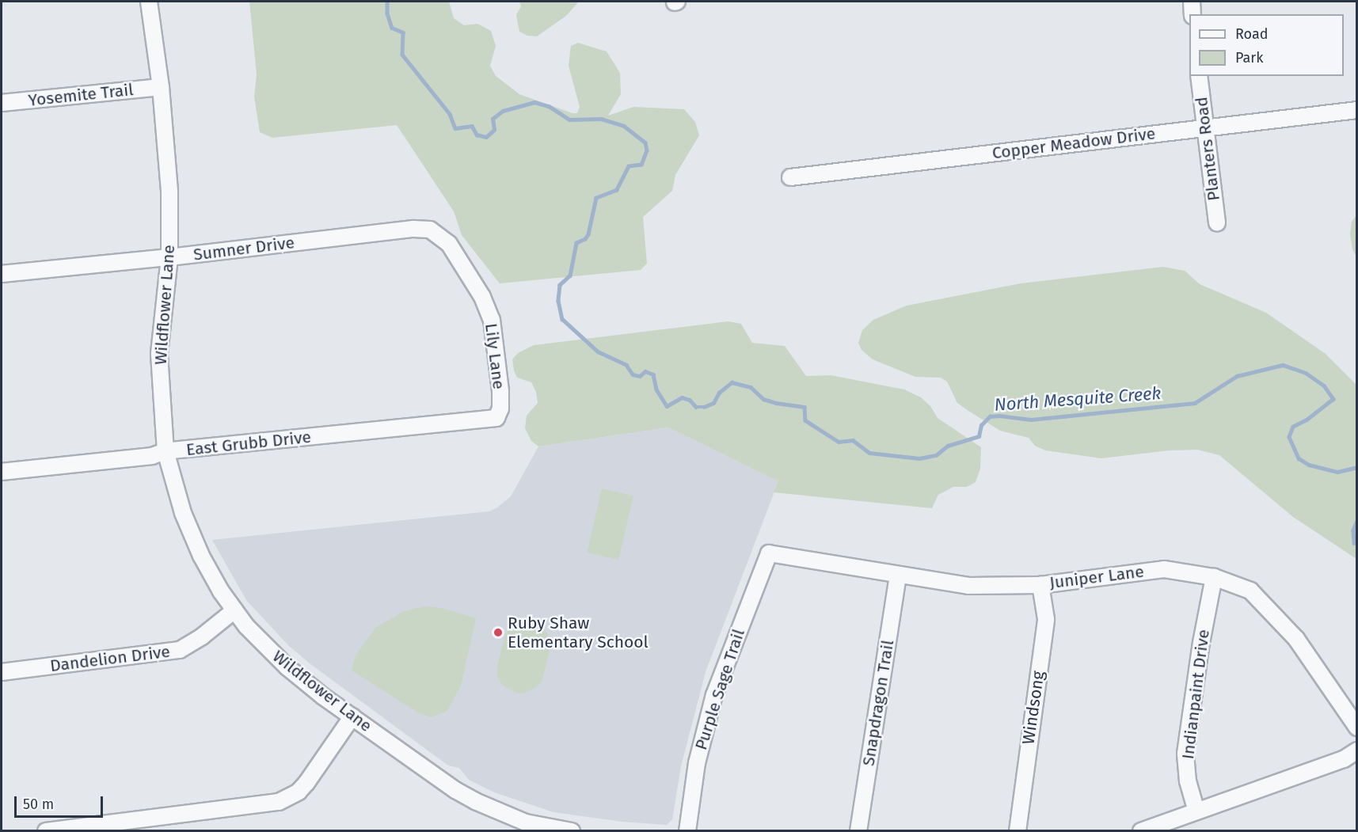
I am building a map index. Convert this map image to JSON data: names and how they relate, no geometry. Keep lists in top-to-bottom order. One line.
{"streets":{"street":["Yosemite Trail","Copper Meadow Drive","Planters Road","Sumner Drive","Wildflower Lane","Lily Lane","East Grubb Drive","Juniper Lane","Dandelion Drive","Purple Sage Trail","Indianpaint Drive","Snapdragon Trail","Windsong"]},"crossings":[["Yosemite Trail","Wildflower Lane"],["Copper Meadow Drive","Planters Road"],["Sumner Drive","Wildflower Lane"],["Sumner Drive","Lily Lane"],["Wildflower Lane","East Grubb Drive"],["Wildflower Lane","Dandelion Drive"],["Lily Lane","East Grubb Drive"],["Juniper Lane","Purple Sage Trail"],["Juniper Lane","Indianpaint Drive"],["Juniper Lane","Snapdragon Trail"],["Juniper Lane","Windsong"]],"water":["North Mesquite Creek"],"places":["Ruby Shaw Elementary School"],"legend":["Road","Park"],"scale_bar":"50 m"}
